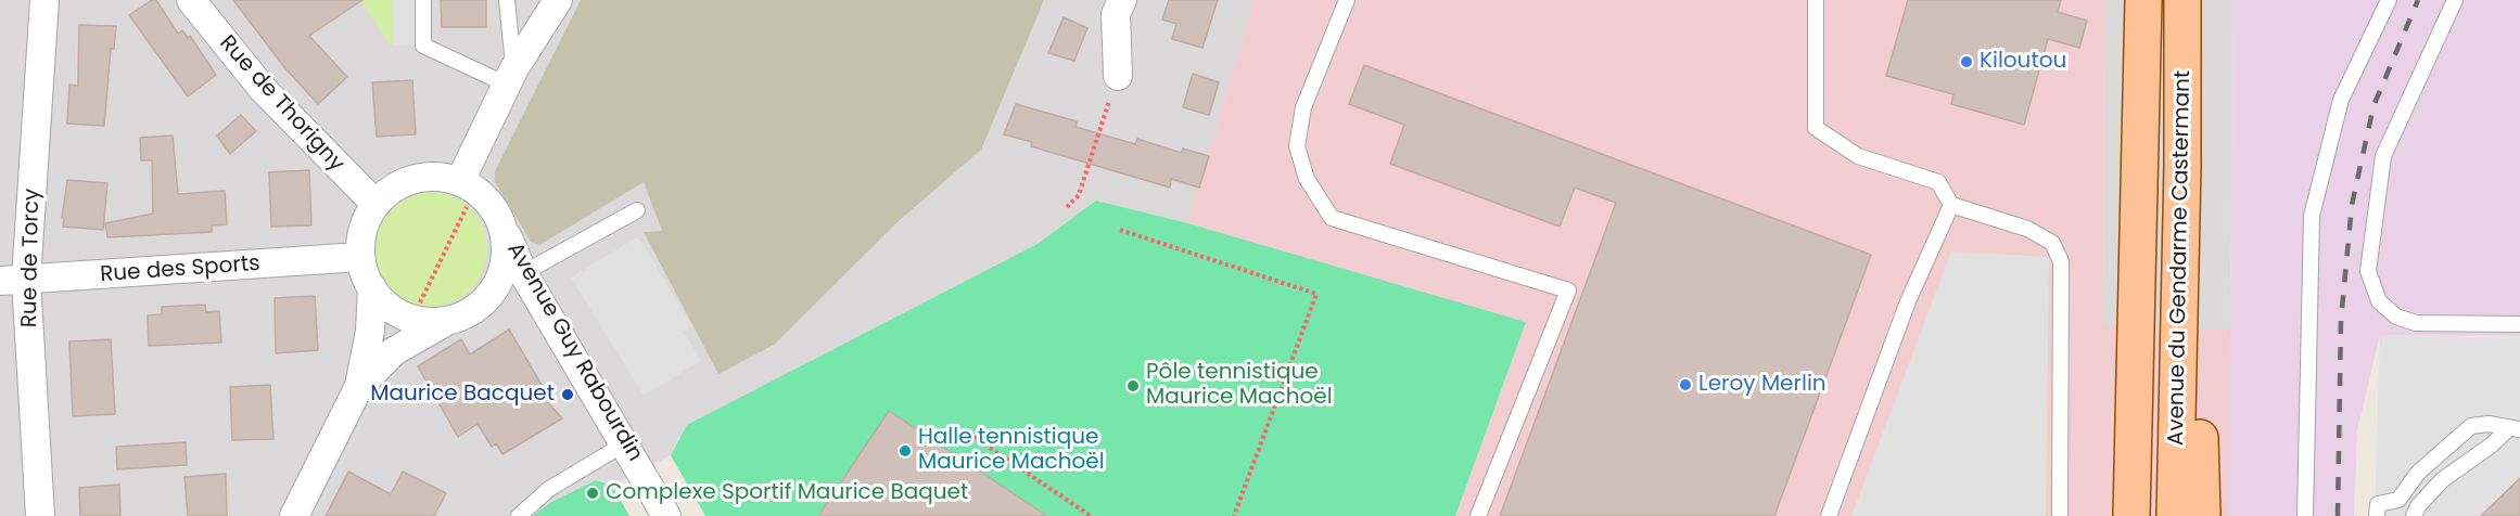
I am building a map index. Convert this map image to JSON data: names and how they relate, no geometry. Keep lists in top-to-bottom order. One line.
{"streets":{"main road":["Avenue du Gendarme Castermant"],"street":["Rue de Thorigny","Rue de Torcy","Rue des Sports","Avenue Guy Rabourdin"]},"crossings":[["Rue de Torcy","Rue des Sports"]],"places":["Kiloutou","Leroy Merlin","Pôle tennistique Maurice Machoël","Maurice Bacquet","Halle tennistique Maurice Machoël","Complexe Sportif Maurice Baquet"]}
